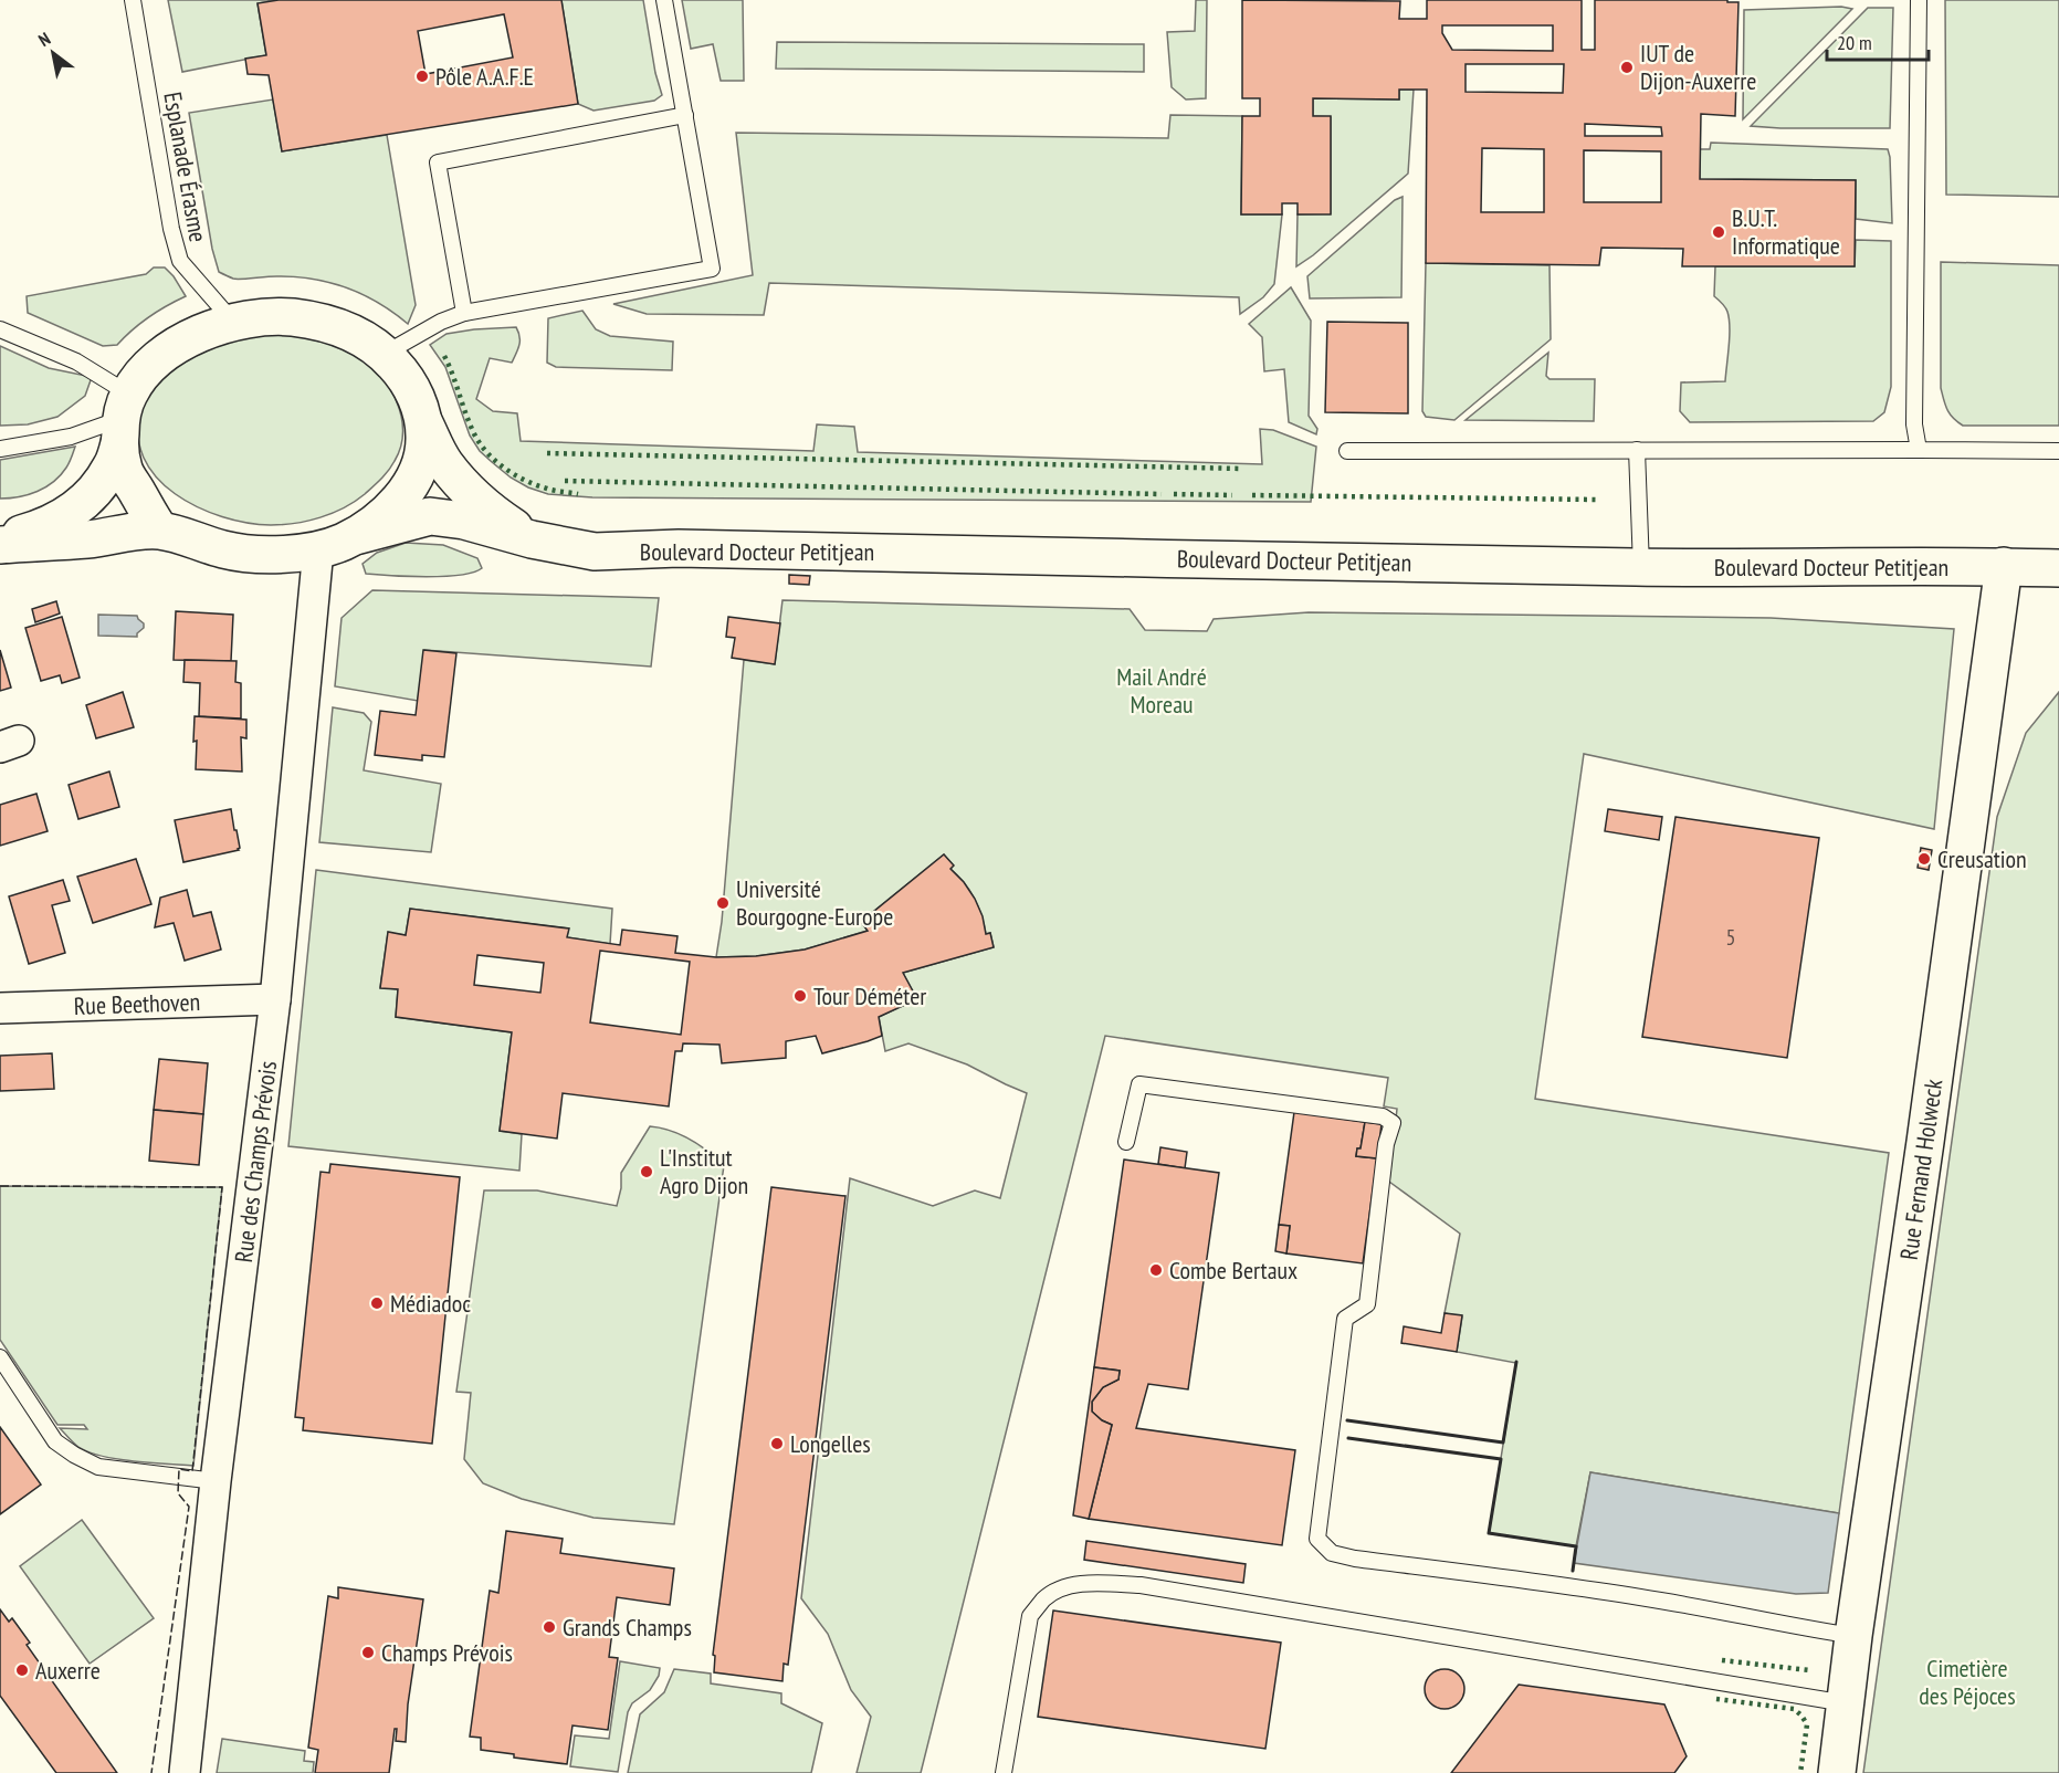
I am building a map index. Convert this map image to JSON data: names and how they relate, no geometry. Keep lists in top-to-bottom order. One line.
{"streets":{"main road":["Boulevard Docteur Petitjean","Rue Fernand Holweck"],"street":["Rue Beethoven","Rue des Champs Prévois"],"lane":["Esplanade Érasme"]},"crossings":[["Boulevard Docteur Petitjean","Rue Fernand Holweck"],["Rue Beethoven","Rue des Champs Prévois"]],"parks":["Mail André Moreau","Cimetière des Péjoces"],"places":["IUT de Dijon-Auxerre","Pôle A.A.F.E","B.U.T. Informatique","Creusation","Université Bourgogne-Europe","Tour Déméter","L'Institut Agro Dijon","Combe Bertaux","Médiadoc","Longelles","Grands Champs","Champs Prévois","Auxerre"],"house_numbers":["5"],"scale_bar":"20 m","north":"top left"}
